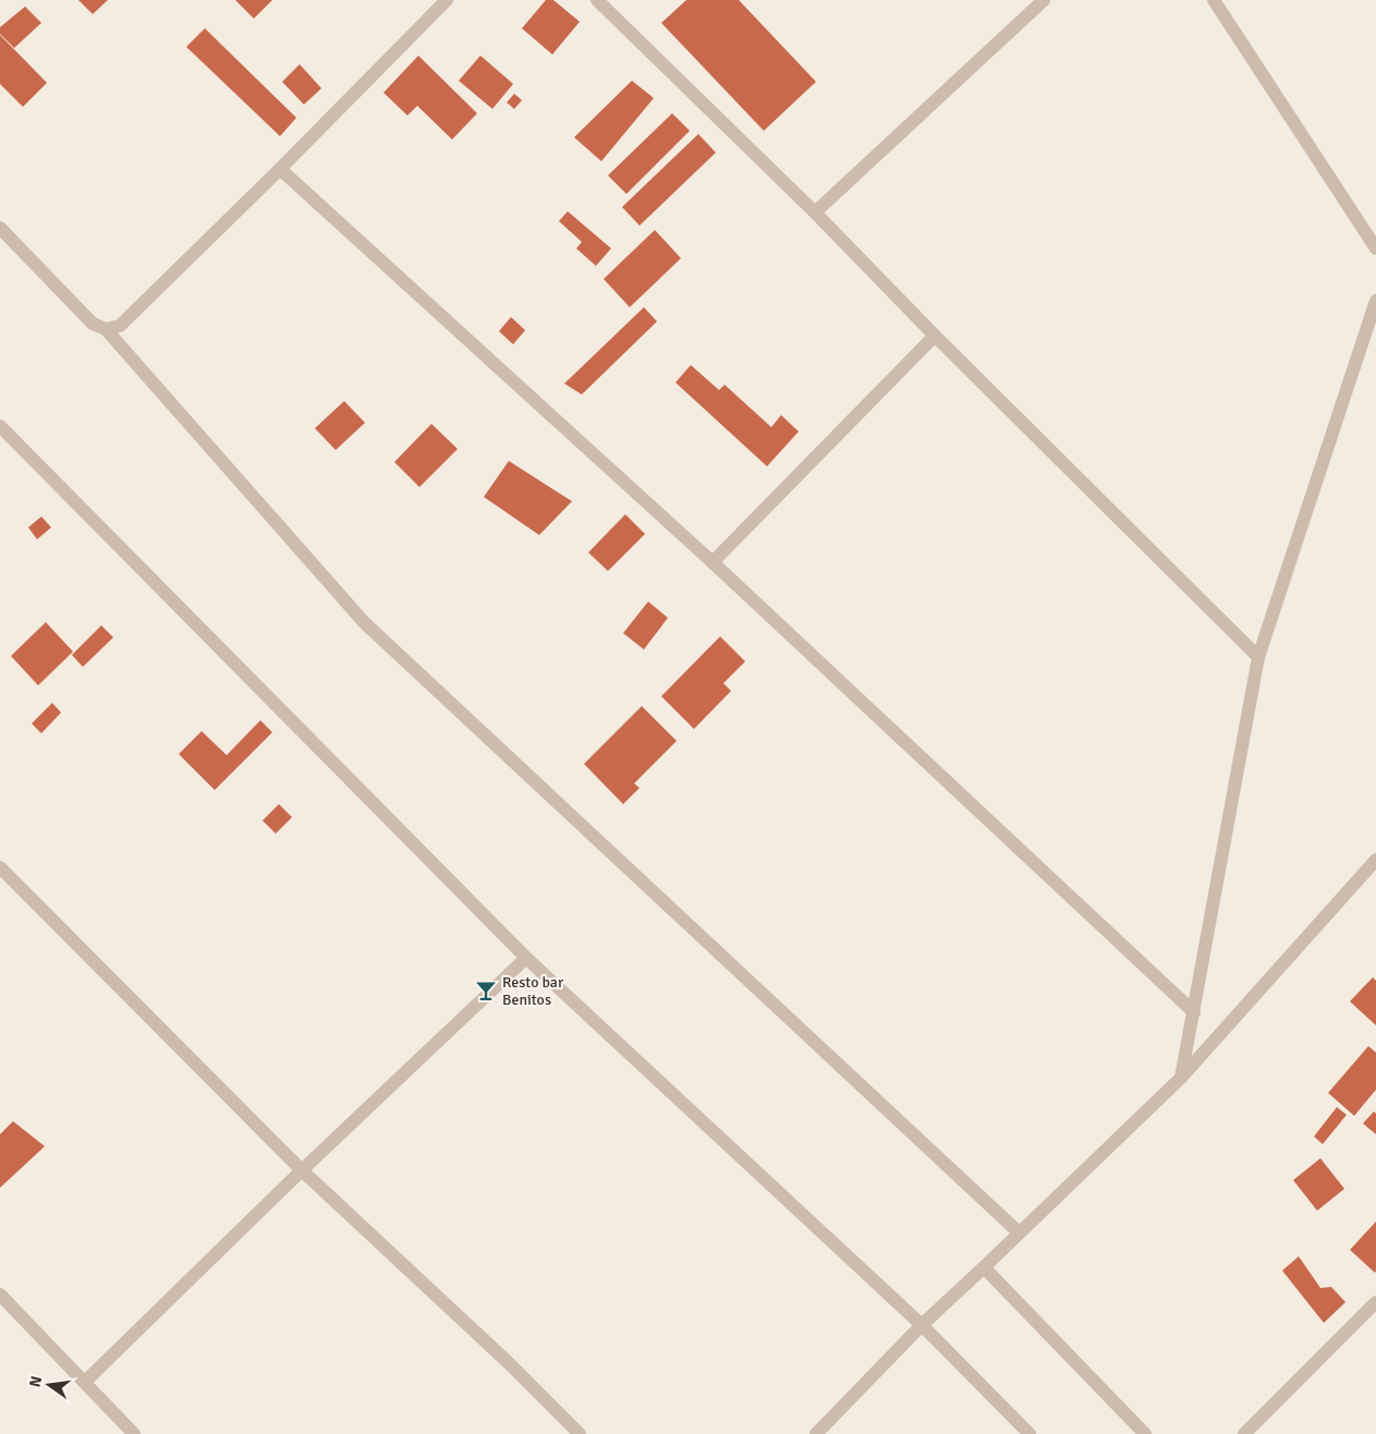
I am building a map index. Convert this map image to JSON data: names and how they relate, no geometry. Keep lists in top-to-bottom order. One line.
{"places":{"bar":["Resto bar Benitos"]},"north":"left"}
